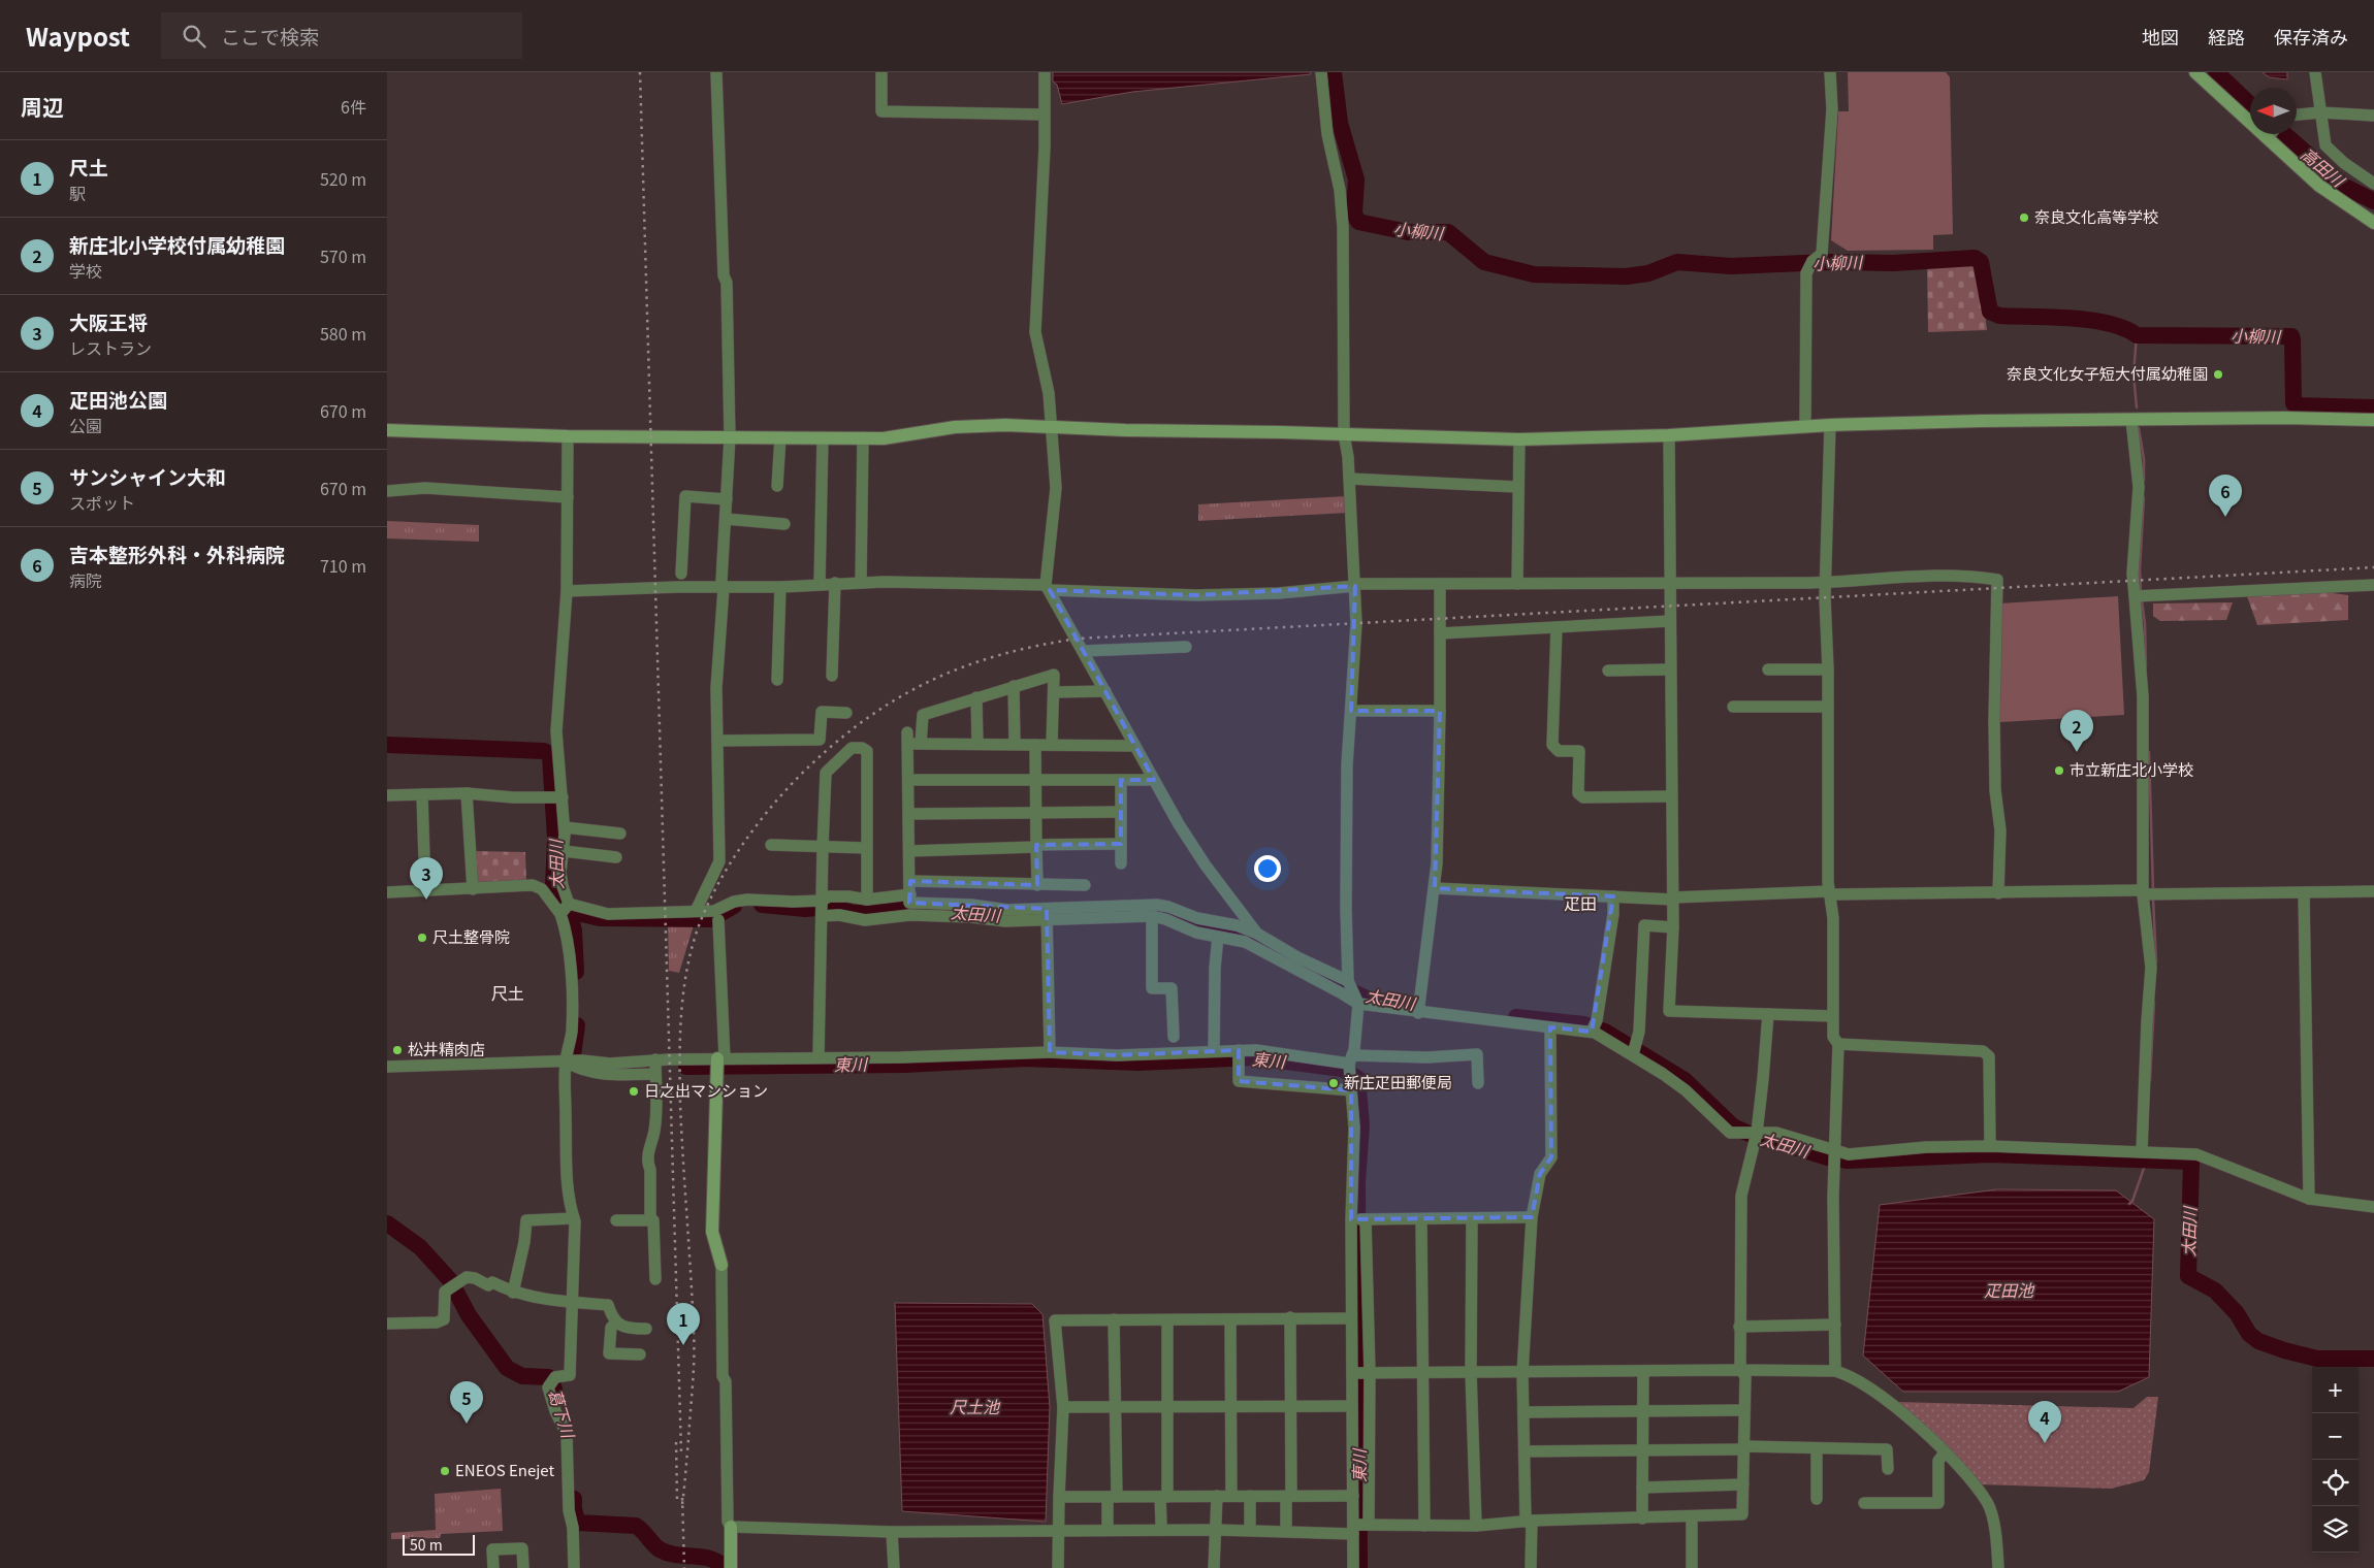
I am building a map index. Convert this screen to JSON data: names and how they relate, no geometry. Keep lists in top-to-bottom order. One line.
{"districts":["疋田","尺土"],"water":["高田川","小柳川","太田川","東川","疋田池","尺土池","葛下川"],"places":["奈良文化高等学校","奈良文化女子短大付属幼稚園","市立新庄北小学校","尺土整骨院","松井精肉店","新庄疋田郵便局","日之出マンション","ENEOS Enejet"],"scale_bar":"50 m","north":"left","page":{"header":"Waypost","search":"ここで検索","nav":["地図","経路","保存済み"],"heading":["周辺","6件"],"list":[{"mark":"1","name":"尺土","note":"駅","value":"520 m"},{"mark":"2","name":"新庄北小学校付属幼稚園","note":"学校","value":"570 m"},{"mark":"3","name":"大阪王将","note":"レストラン","value":"580 m"},{"mark":"4","name":"疋田池公園","note":"公園","value":"670 m"},{"mark":"5","name":"サンシャイン大和","note":"スポット","value":"670 m"},{"mark":"6","name":"吉本整形外科・外科病院","note":"病院","value":"710 m"}],"pins":["6","2","3","1","5","4"],"map_buttons":["+","−"],"scale":"50 m"}}
